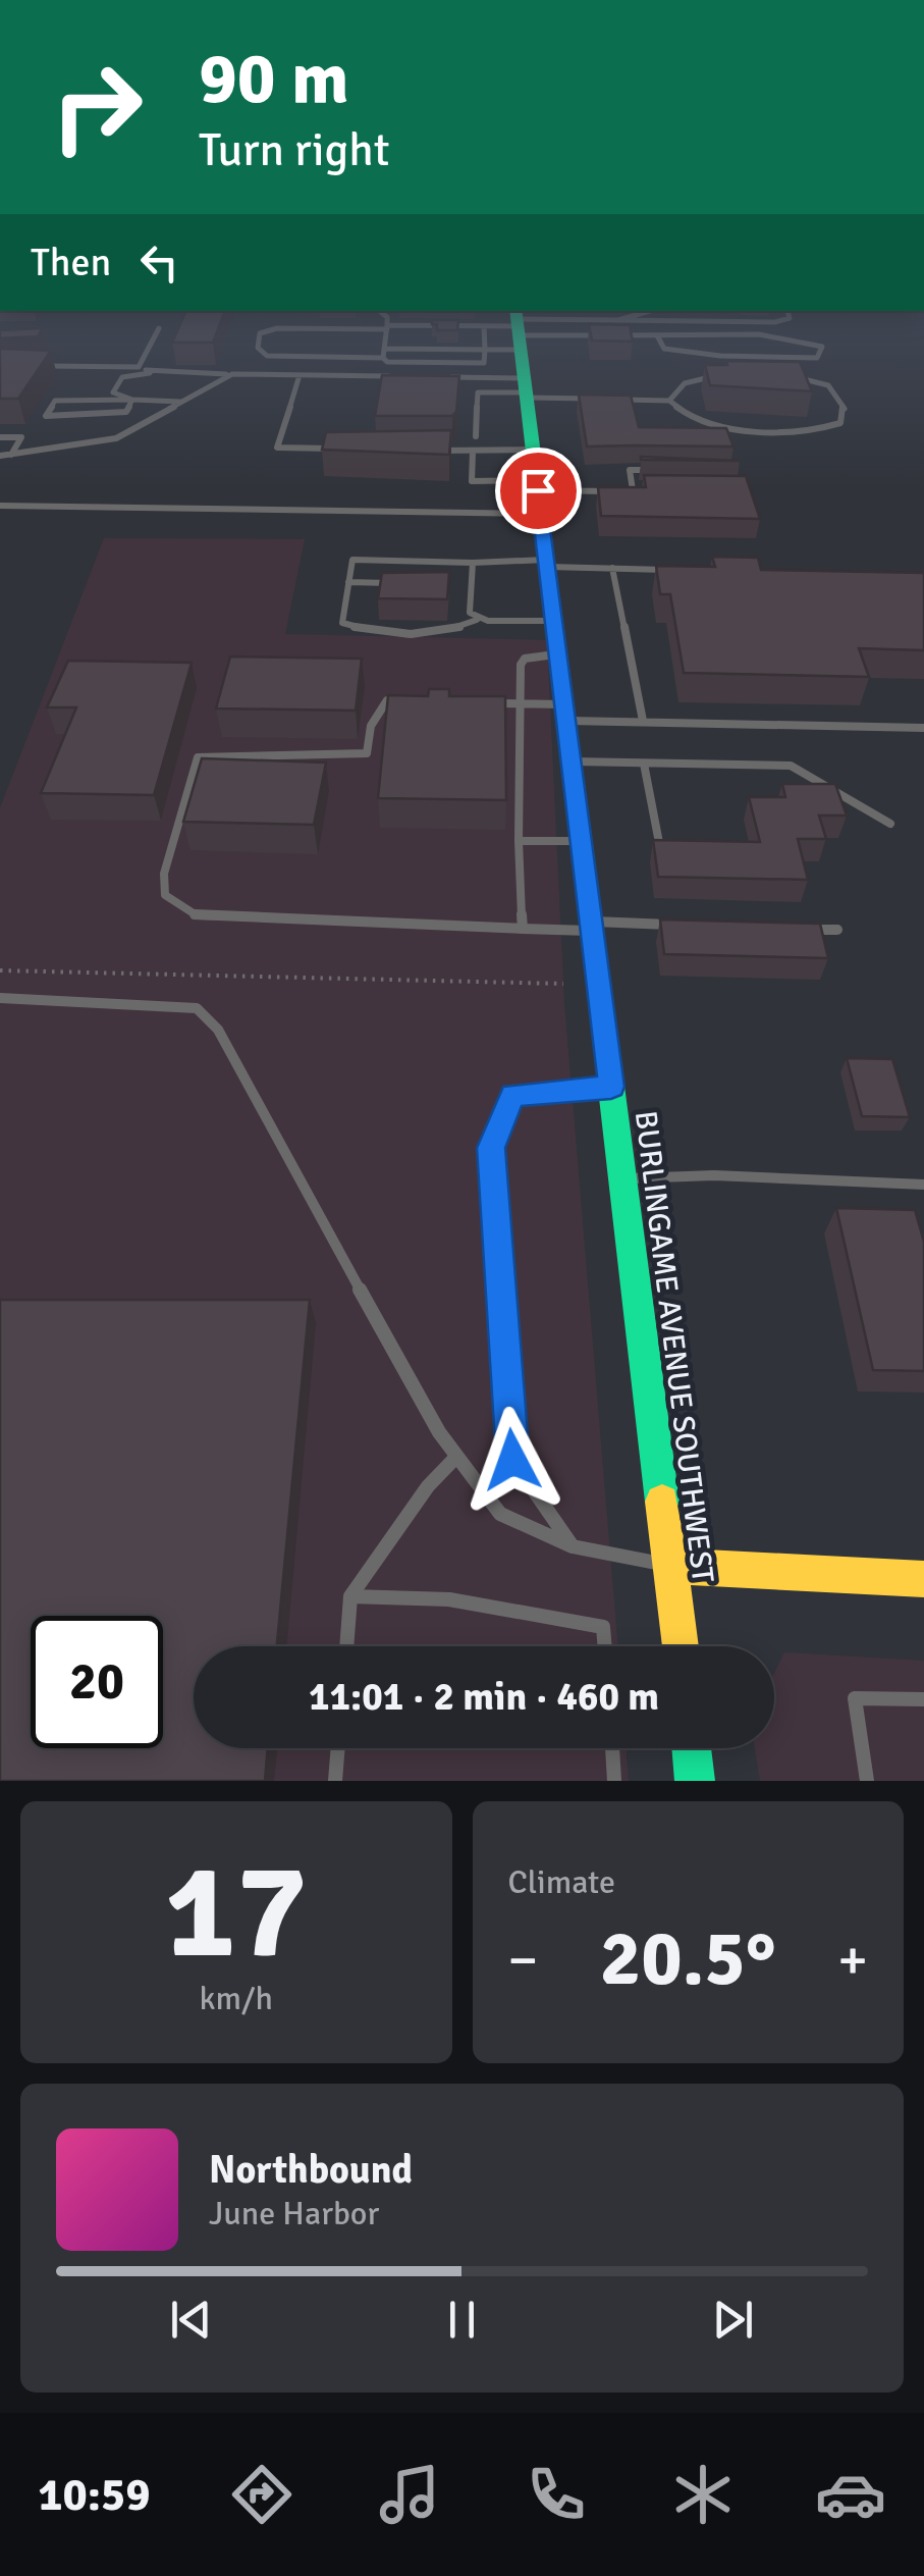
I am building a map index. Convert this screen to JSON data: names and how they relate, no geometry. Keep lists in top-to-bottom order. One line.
{"streets":{"street":["BURLINGAME AVENUE SOUTHWEST"]},"page":{"turn":["90 m","Turn right"],"then":"Then","limit":"20","trip":"11:01 · 2 min · 460 m","tile":[["17","km/h"],"Climate"],"heat":["−","20.5°","+"],"song":["Northbound","June Harbor"],"tabs":"10:59"}}
